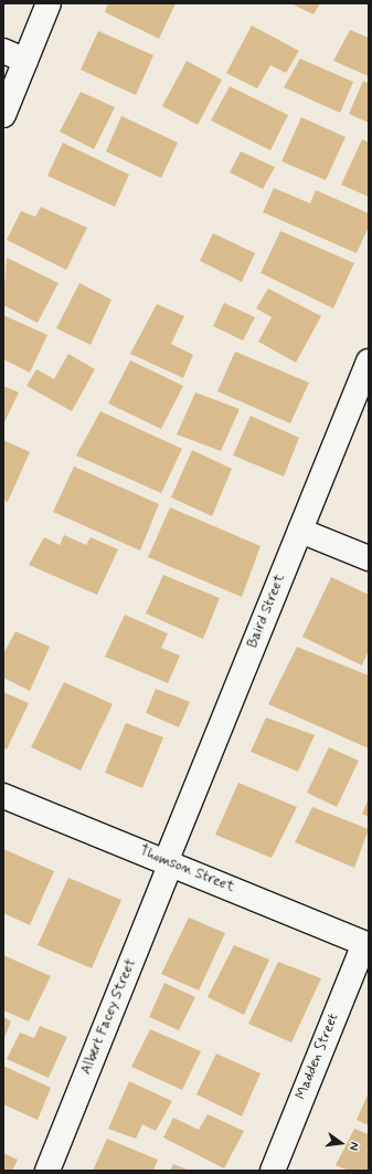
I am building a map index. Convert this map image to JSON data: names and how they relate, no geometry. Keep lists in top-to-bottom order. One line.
{"streets":{"street":["Baird Street","Thomson Street","Albert Facey Street","Madden Street"]},"crossings":[["Baird Street","Thomson Street"],["Baird Street","Albert Facey Street"],["Thomson Street","Albert Facey Street"],["Thomson Street","Madden Street"]],"north":"right"}
